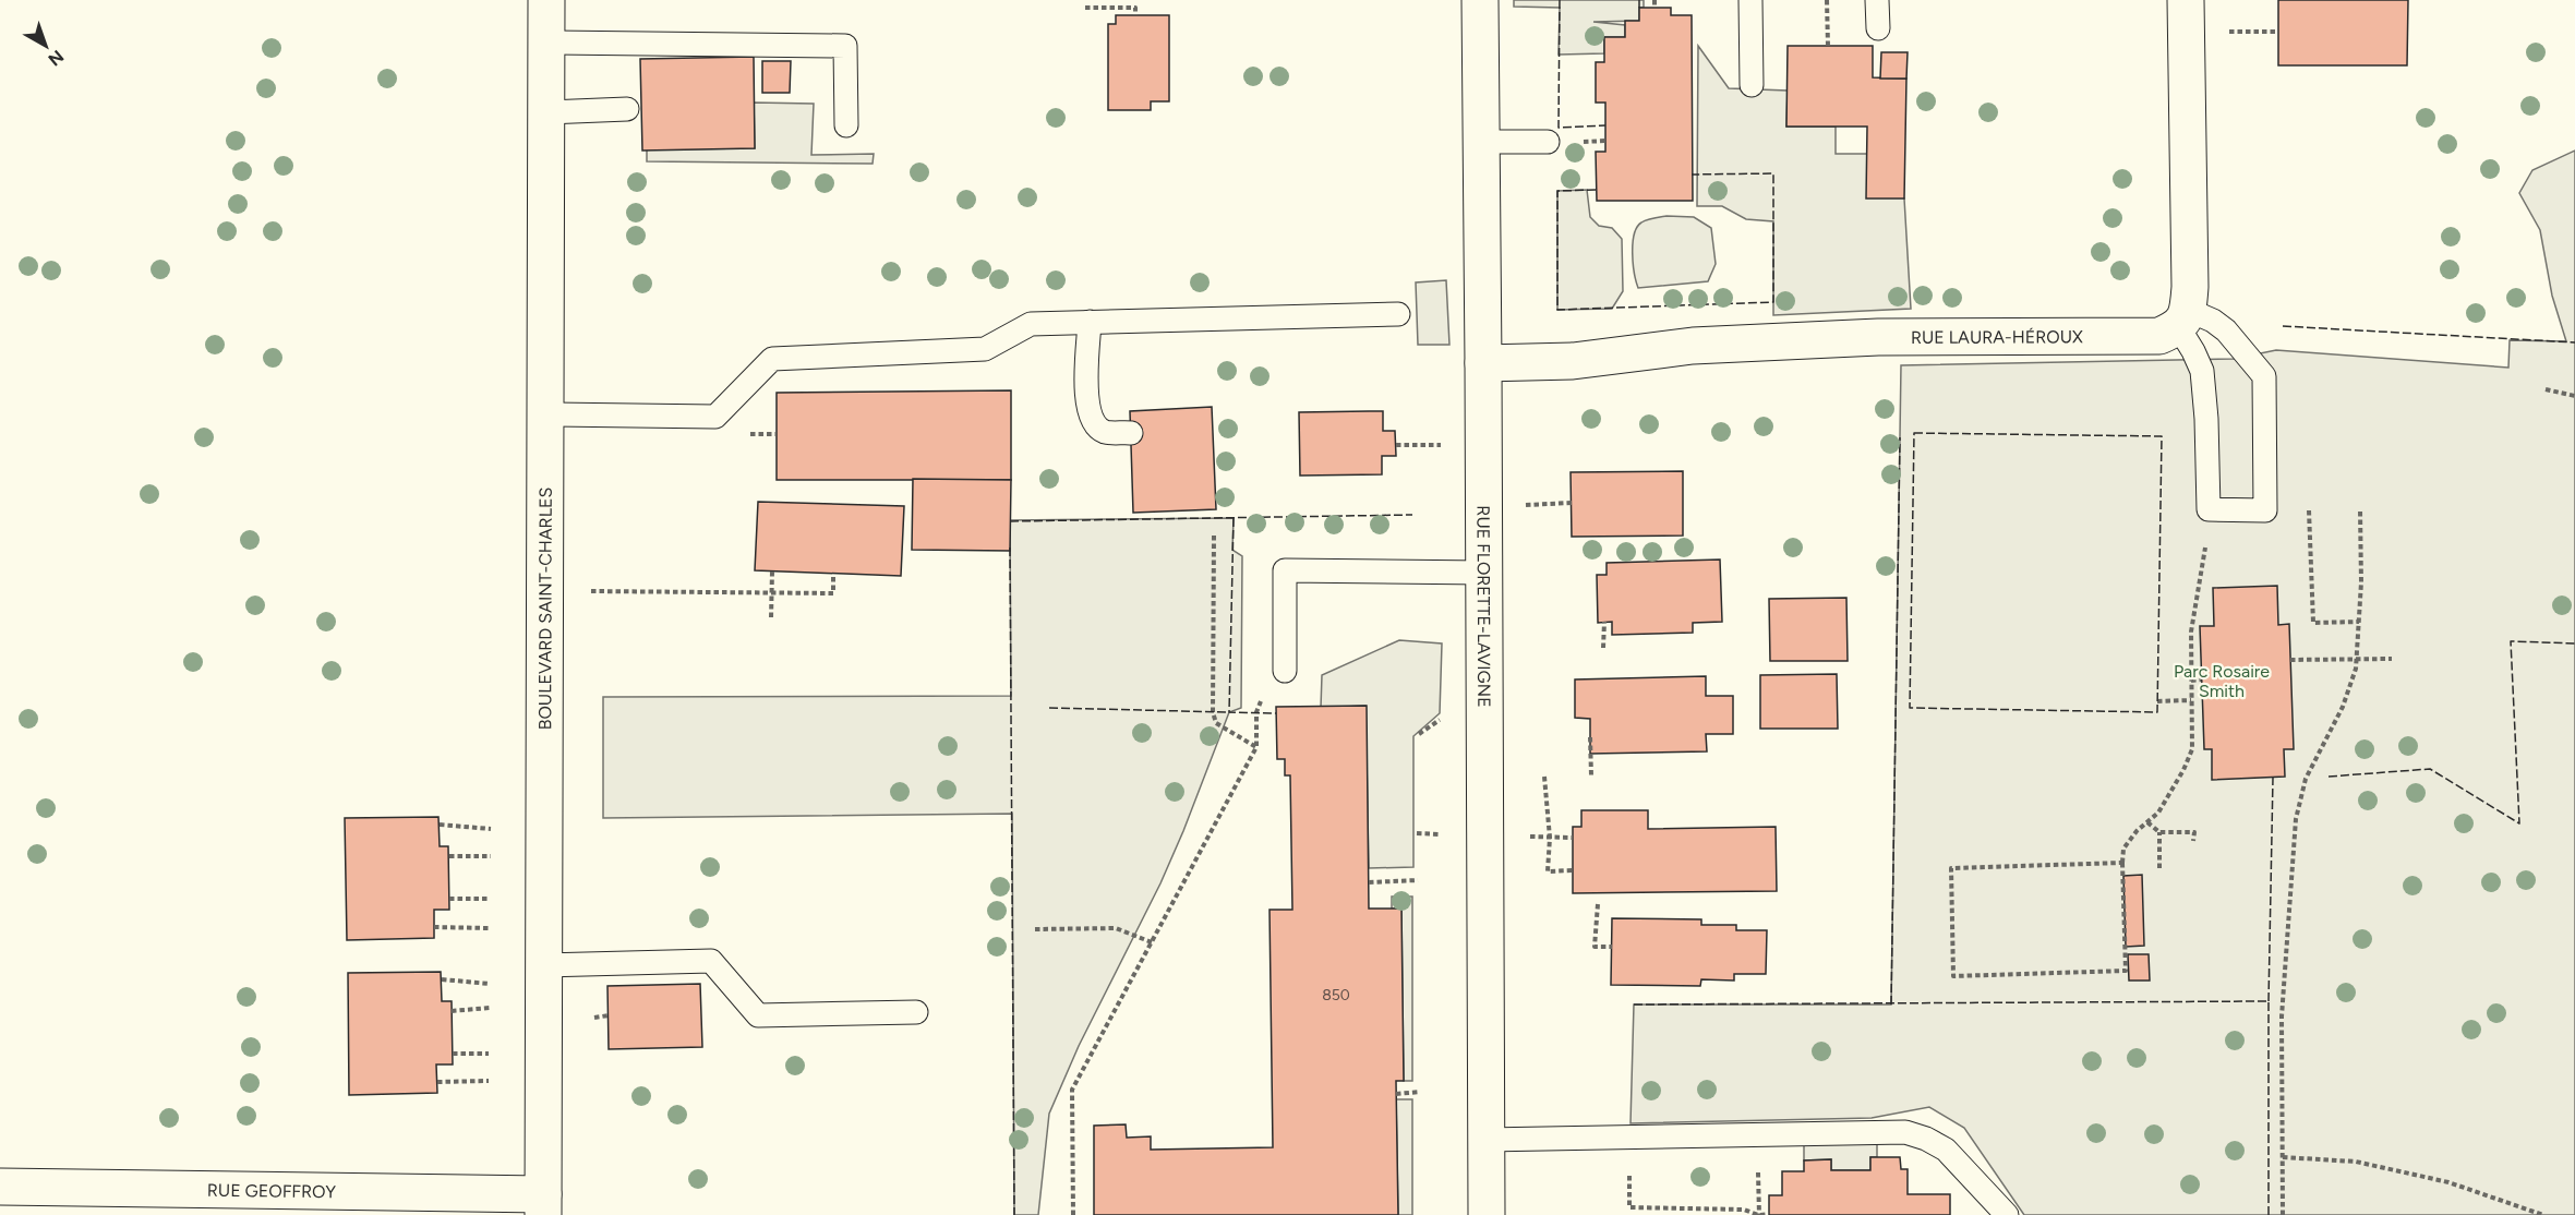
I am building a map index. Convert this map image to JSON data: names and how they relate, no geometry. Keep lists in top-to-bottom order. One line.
{"streets":{"street":["RUE LAURA-HÉROUX","BOULEVARD SAINT-CHARLES","RUE FLORETTE-LAVIGNE","RUE GEOFFROY"]},"crossings":[["RUE LAURA-HÉROUX","RUE FLORETTE-LAVIGNE"],["BOULEVARD SAINT-CHARLES","RUE GEOFFROY"]],"parks":["Parc Rosaire Smith"],"house_numbers":["850"],"north":"bottom right"}
